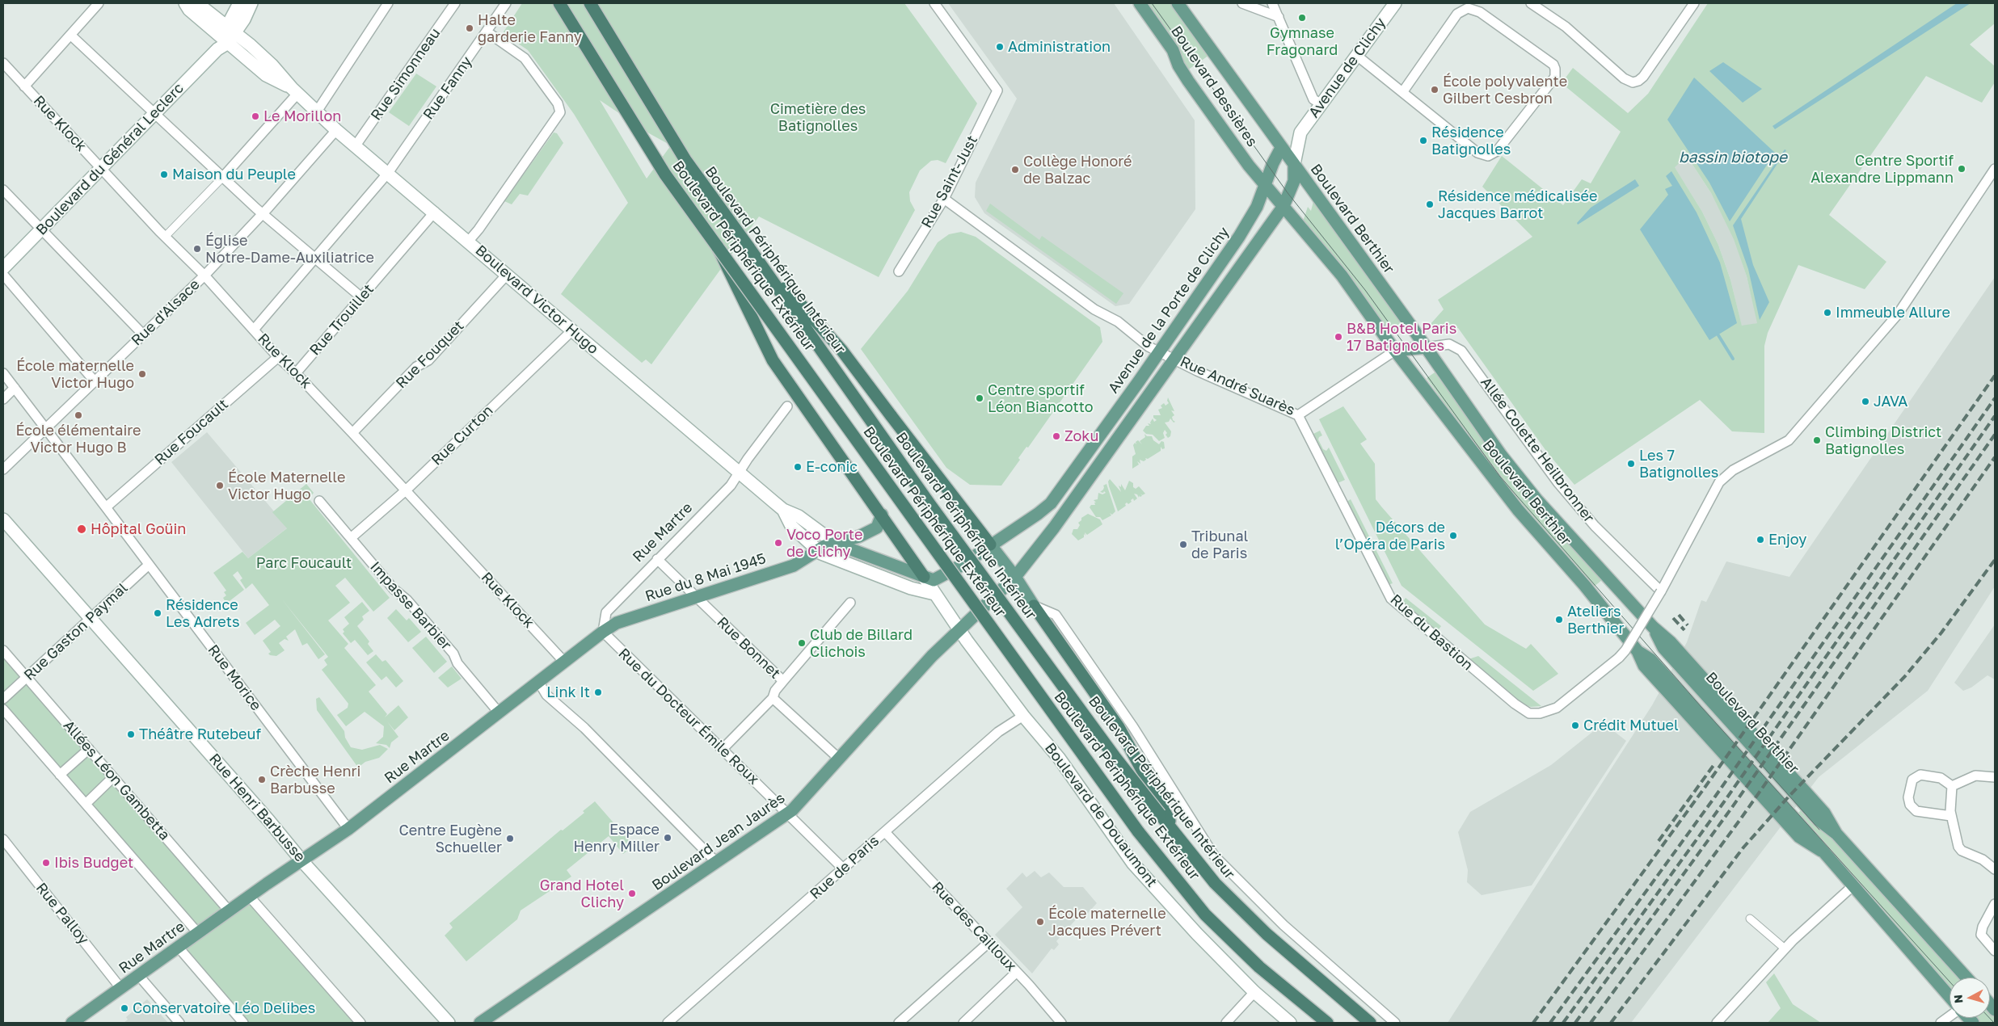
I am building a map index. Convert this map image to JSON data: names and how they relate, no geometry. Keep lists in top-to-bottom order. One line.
{"streets":{"highway":["Boulevard Périphérique Extérieur","Boulevard Périphérique Intérieur"],"main road":["Avenue de Clichy","Boulevard Bessières","Boulevard du Général Leclerc","Boulevard Berthier","Boulevard Victor Hugo","Avenue de la Porte de Clichy","Rue Martre","Rue du 8 Mai 1945","Rue Henri Barbusse","Boulevard de Douaumont","Boulevard Jean Jaurès"],"street":["Rue Simonneau","Rue Fanny","Rue Klock","Rue Saint-Just","Rue d'Alsace","Rue Trouillet","Rue Fouquet","Rue André Suarès","Rue Foucault","Rue Curton","Allée Colette Heilbronner","Impasse Barbier","Rue Gaston Paymal","Rue du Bastion","Rue Bonnet","Rue Morice","Rue du Docteur Émile Roux","Allées Léon Gambetta","Rue de Paris","Rue Palloy","Rue des Cailloux"]},"crossings":[["Avenue de Clichy","Boulevard Bessières"],["Avenue de Clichy","Boulevard Berthier"],["Avenue de Clichy","Avenue de la Porte de Clichy"],["Rue Simonneau","Boulevard Victor Hugo"],["Boulevard Bessières","Boulevard Berthier"],["Boulevard Bessières","Avenue de la Porte de Clichy"],["Rue Fanny","Rue Klock"],["Rue Fanny","Boulevard Victor Hugo"],["Rue Klock","Boulevard du Général Leclerc"],["Rue Klock","Rue d'Alsace"],["Rue Klock","Rue Trouillet"],["Rue Klock","Rue Fouquet"],["Rue Klock","Rue Foucault"],["Rue Klock","Rue Curton"],["Rue Klock","Rue Martre"],["Boulevard du Général Leclerc","Boulevard Victor Hugo"],["Rue Saint-Just","Rue André Suarès"],["Boulevard Berthier","Avenue de la Porte de Clichy"],["Boulevard Berthier","Rue André Suarès"],["Boulevard Berthier","Allée Colette Heilbronner"],["Boulevard Victor Hugo","Rue d'Alsace"],["Boulevard Victor Hugo","Rue Trouillet"],["Boulevard Victor Hugo","Rue Fouquet"],["Boulevard Victor Hugo","Rue Curton"],["Boulevard Victor Hugo","Rue Martre"],["Boulevard Victor Hugo","Rue du 8 Mai 1945"],["Avenue de la Porte de Clichy","Rue André Suarès"],["Avenue de la Porte de Clichy","Boulevard de Douaumont"],["Rue d'Alsace","Rue Morice"],["Rue André Suarès","Rue du Bastion"],["Rue Foucault","Rue Morice"],["Rue Curton","Impasse Barbier"],["Allée Colette Heilbronner","Rue du Bastion"],["Rue Martre","Rue du 8 Mai 1945"],["Rue Martre","Impasse Barbier"],["Rue Martre","Rue Bonnet"],["Rue Martre","Rue Morice"],["Rue Martre","Rue du Docteur Émile Roux"],["Rue Martre","Allées Léon Gambetta"],["Rue Martre","Rue Henri Barbusse"],["Rue Martre","Rue Palloy"],["Rue du 8 Mai 1945","Rue Bonnet"],["Rue du 8 Mai 1945","Rue du Docteur Émile Roux"],["Rue Gaston Paymal","Rue Morice"],["Rue Gaston Paymal","Allées Léon Gambetta"],["Rue Gaston Paymal","Rue Henri Barbusse"],["Rue Bonnet","Rue du Docteur Émile Roux"],["Rue du Docteur Émile Roux","Boulevard Jean Jaurès"],["Rue du Docteur Émile Roux","Rue de Paris"],["Boulevard de Douaumont","Boulevard Jean Jaurès"],["Boulevard de Douaumont","Rue de Paris"],["Rue de Paris","Rue des Cailloux"]],"water":["bassin biotope"],"parks":["Cimetière des Batignolles","Parc Foucault"],"places":["Gymnase Fragonard","Halte garderie Fanny","Administration","École polyvalente Gilbert Cesbron","Le Morillon","Résidence Batignolles","Centre Sportif Alexandre Lippmann","Collège Honoré de Balzac","Maison du Peuple","Résidence médicalisée Jacques Barrot","Église Notre-Dame-Auxiliatrice","Immeuble Allure","B&B Hotel Paris 17 Batignolles","École maternelle Victor Hugo","Centre sportif Léon Biancotto","JAVA","École élémentaire Victor Hugo B","Zoku","Climbing District Batignolles","Les 7 Batignolles","E-conic","École Maternelle Victor Hugo","Hôpital Goüin","Décors de l’Opéra de Paris","Enjoy","Voco Porte de Clichy","Tribunal de Paris","Résidence Les Adrets","Ateliers Berthier","Club de Billard Clichois","Link It","Crédit Mutuel","Théâtre Rutebeuf","Crèche Henri Barbusse","Espace Henry Miller","Centre Eugène Schueller","Ibis Budget","Grand Hotel Clichy","École maternelle Jacques Prévert","Conservatoire Léo Delibes"],"north":"left"}
